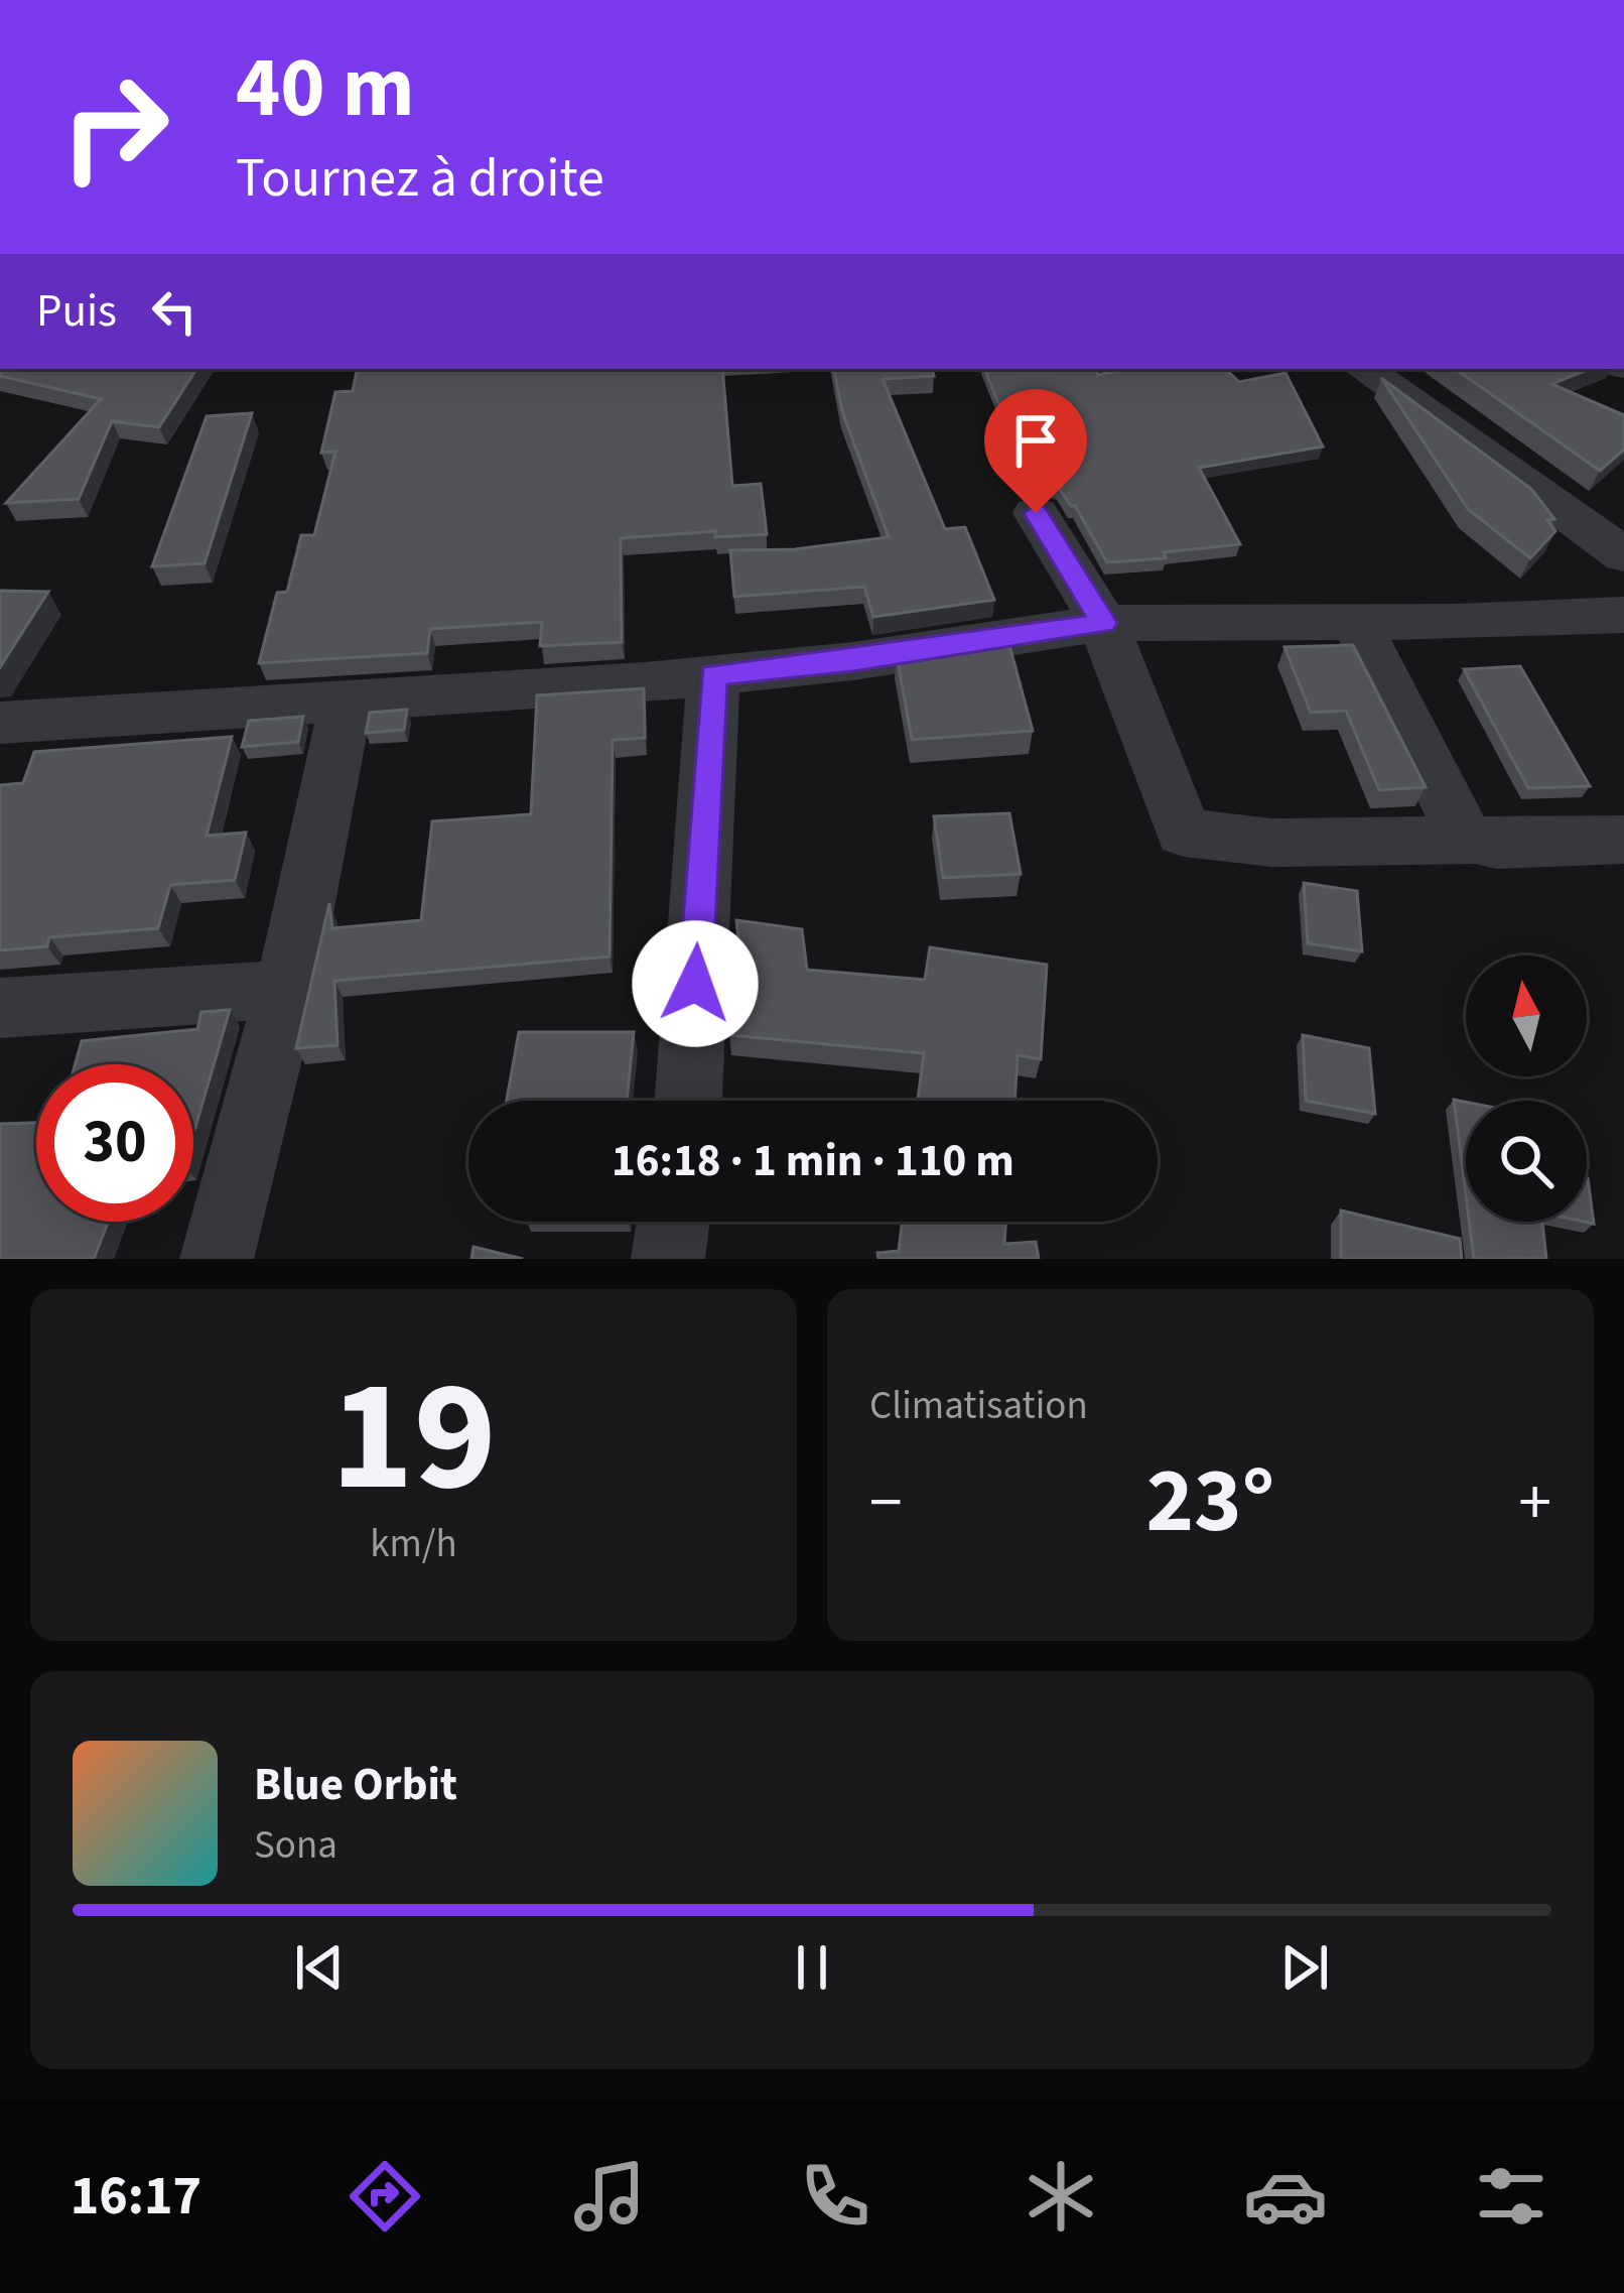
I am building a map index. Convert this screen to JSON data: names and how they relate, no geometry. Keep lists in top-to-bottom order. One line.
{"north":"top","page":{"turn":["40 m","Tournez à droite"],"then":"Puis","limit":"30","trip":"16:18 · 1 min · 110 m","tile":[["19","km/h"],"Climatisation"],"heat":["−","23°","+"],"song":["Blue Orbit","Sona"],"tabs":"16:17"}}
